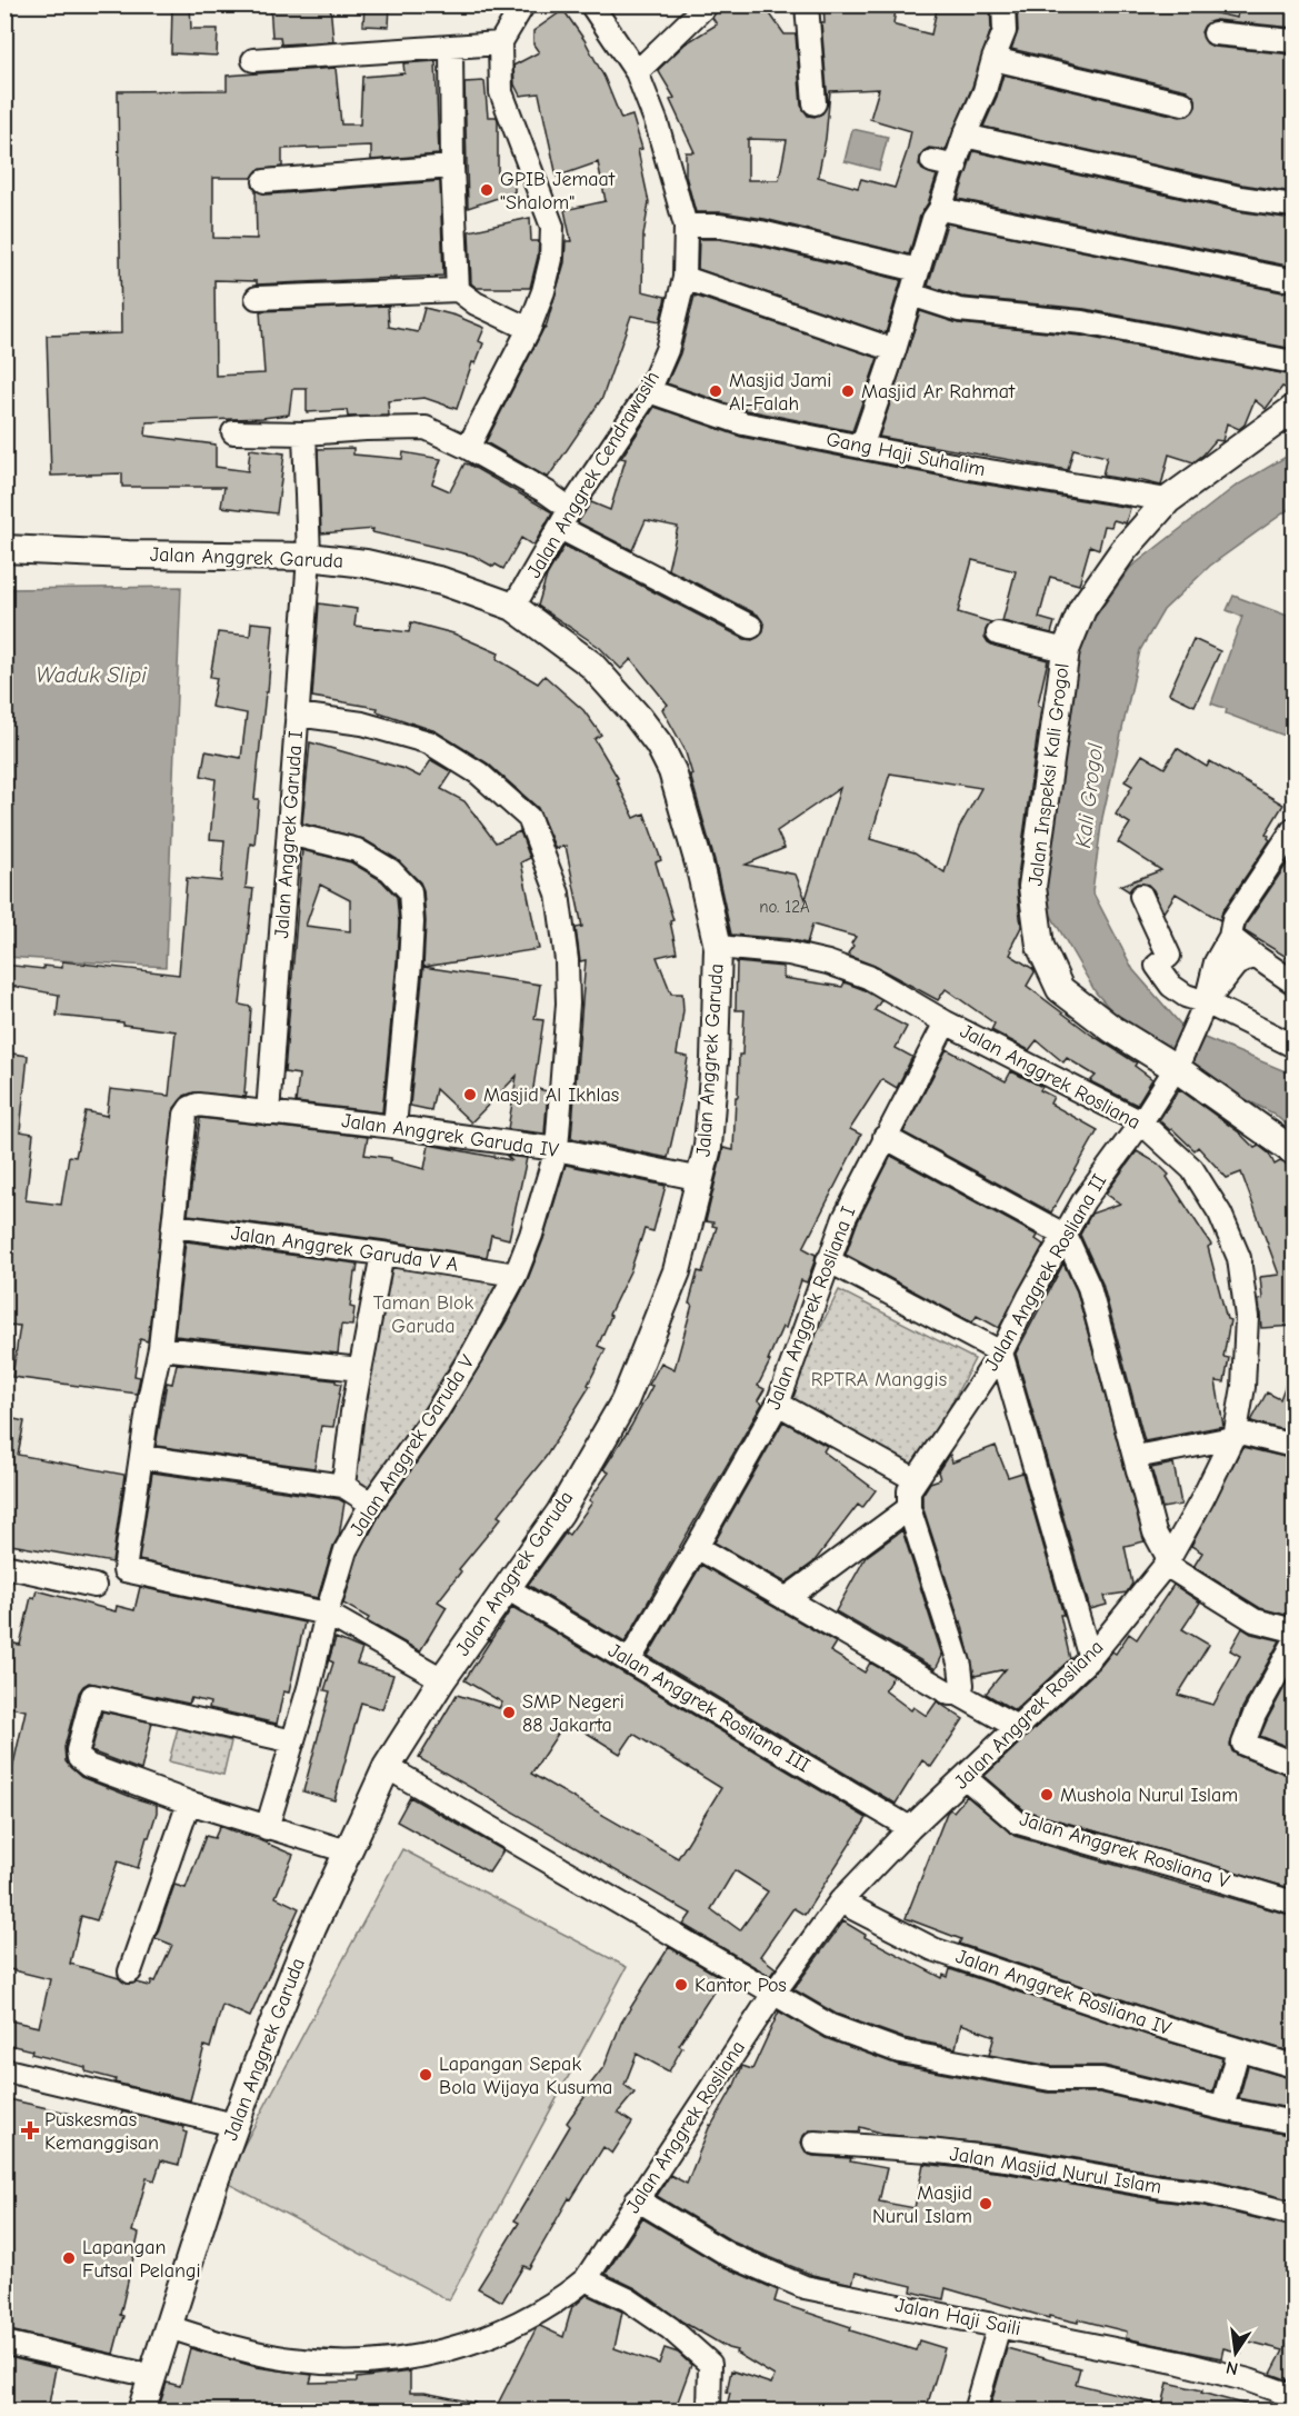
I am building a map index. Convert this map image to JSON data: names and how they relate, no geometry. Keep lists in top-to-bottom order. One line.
{"streets":{"street":["Gang Haji Suhalim","Jalan Anggrek Cendrawasih","Jalan Anggrek Garuda","Jalan Inspeksi Kali Grogol","Jalan Anggrek Garuda I","Jalan Anggrek Rosliana","Jalan Anggrek Garuda IV","Jalan Anggrek Garuda V A","Jalan Anggrek Rosliana II","Jalan Anggrek Rosliana I","Jalan Anggrek Garuda V","Jalan Anggrek Rosliana III","Jalan Anggrek Rosliana V","Jalan Anggrek Rosliana IV","Jalan Masjid Nurul Islam","Jalan Haji Saili"]},"crossings":[["Gang Haji Suhalim","Jalan Anggrek Cendrawasih"],["Gang Haji Suhalim","Jalan Inspeksi Kali Grogol"],["Jalan Anggrek Cendrawasih","Jalan Anggrek Garuda"],["Jalan Anggrek Garuda","Jalan Anggrek Garuda I"],["Jalan Anggrek Garuda","Jalan Anggrek Rosliana"],["Jalan Anggrek Garuda","Jalan Anggrek Garuda IV"],["Jalan Anggrek Garuda","Jalan Anggrek Rosliana III"],["Jalan Inspeksi Kali Grogol","Jalan Anggrek Rosliana II"],["Jalan Anggrek Garuda I","Jalan Anggrek Garuda IV"],["Jalan Anggrek Garuda I","Jalan Anggrek Garuda V"],["Jalan Anggrek Rosliana","Jalan Anggrek Rosliana II"],["Jalan Anggrek Rosliana","Jalan Anggrek Rosliana I"],["Jalan Anggrek Rosliana","Jalan Anggrek Rosliana III"],["Jalan Anggrek Rosliana","Jalan Anggrek Rosliana V"],["Jalan Anggrek Rosliana","Jalan Anggrek Rosliana IV"],["Jalan Anggrek Rosliana","Jalan Haji Saili"],["Jalan Anggrek Garuda IV","Jalan Anggrek Garuda V A"],["Jalan Anggrek Garuda IV","Jalan Anggrek Garuda V"],["Jalan Anggrek Garuda V A","Jalan Anggrek Garuda V"],["Jalan Anggrek Rosliana I","Jalan Anggrek Rosliana III"]],"water":["Waduk Slipi","Kali Grogol"],"parks":["Taman Blok Garuda","RPTRA Manggis"],"places":{"other":["GPIB Jemaat \"Shalom\"","Masjid Jami Al-Falah","Masjid Ar Rahmat","Masjid Al Ikhlas","SMP Negeri 88 Jakarta","Mushola Nurul Islam","Kantor Pos","Lapangan Sepak Bola Wijaya Kusuma","Masjid Nurul Islam","Lapangan Futsal Pelangi"],"health":["Puskesmas Kemanggisan"]},"house_numbers":["no. 12A"],"north":"bottom"}
